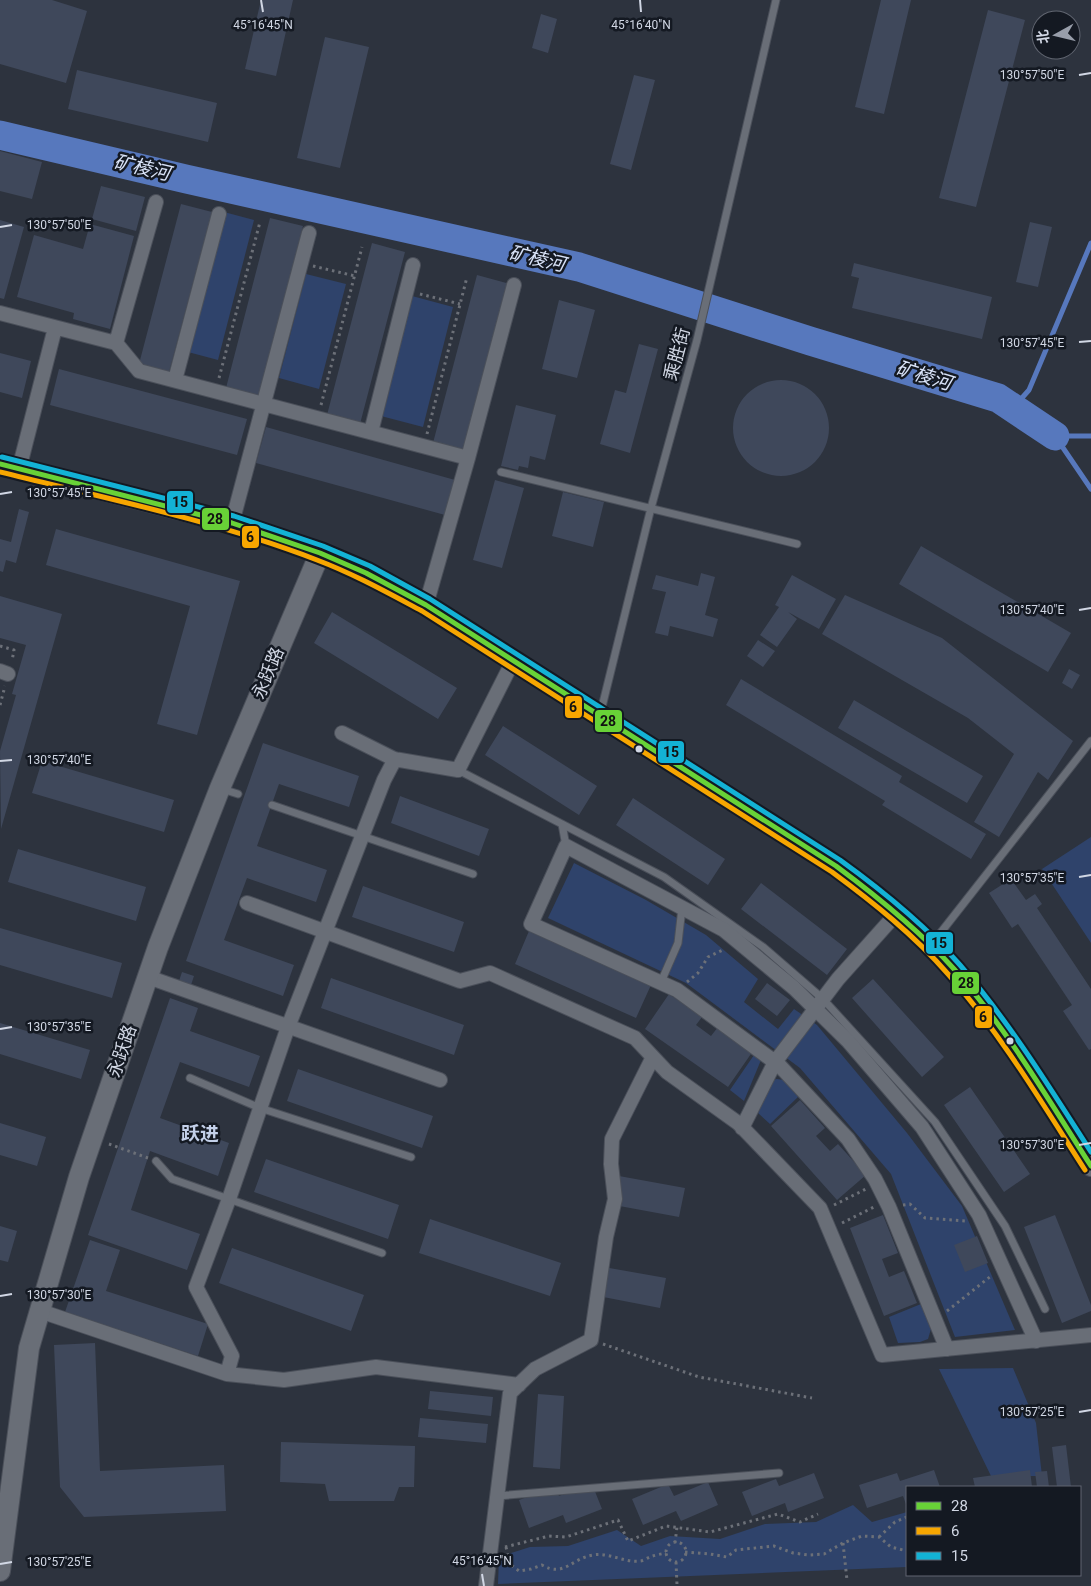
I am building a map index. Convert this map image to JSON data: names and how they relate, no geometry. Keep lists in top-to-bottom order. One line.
{"streets":{"street":["永跃路"],"lane":["乘胜街"]},"districts":["跃进"],"water":["矿棱河"],"lines":["transit line 15","transit line 28","transit line 6"],"legend":["28","6","15"],"north":"left","coordinates":["45°16'45\"N","45°16'40\"N","130°57'50\"E","130°57'45\"E","130°57'40\"E","130°57'35\"E","130°57'30\"E","130°57'25\"E"]}
